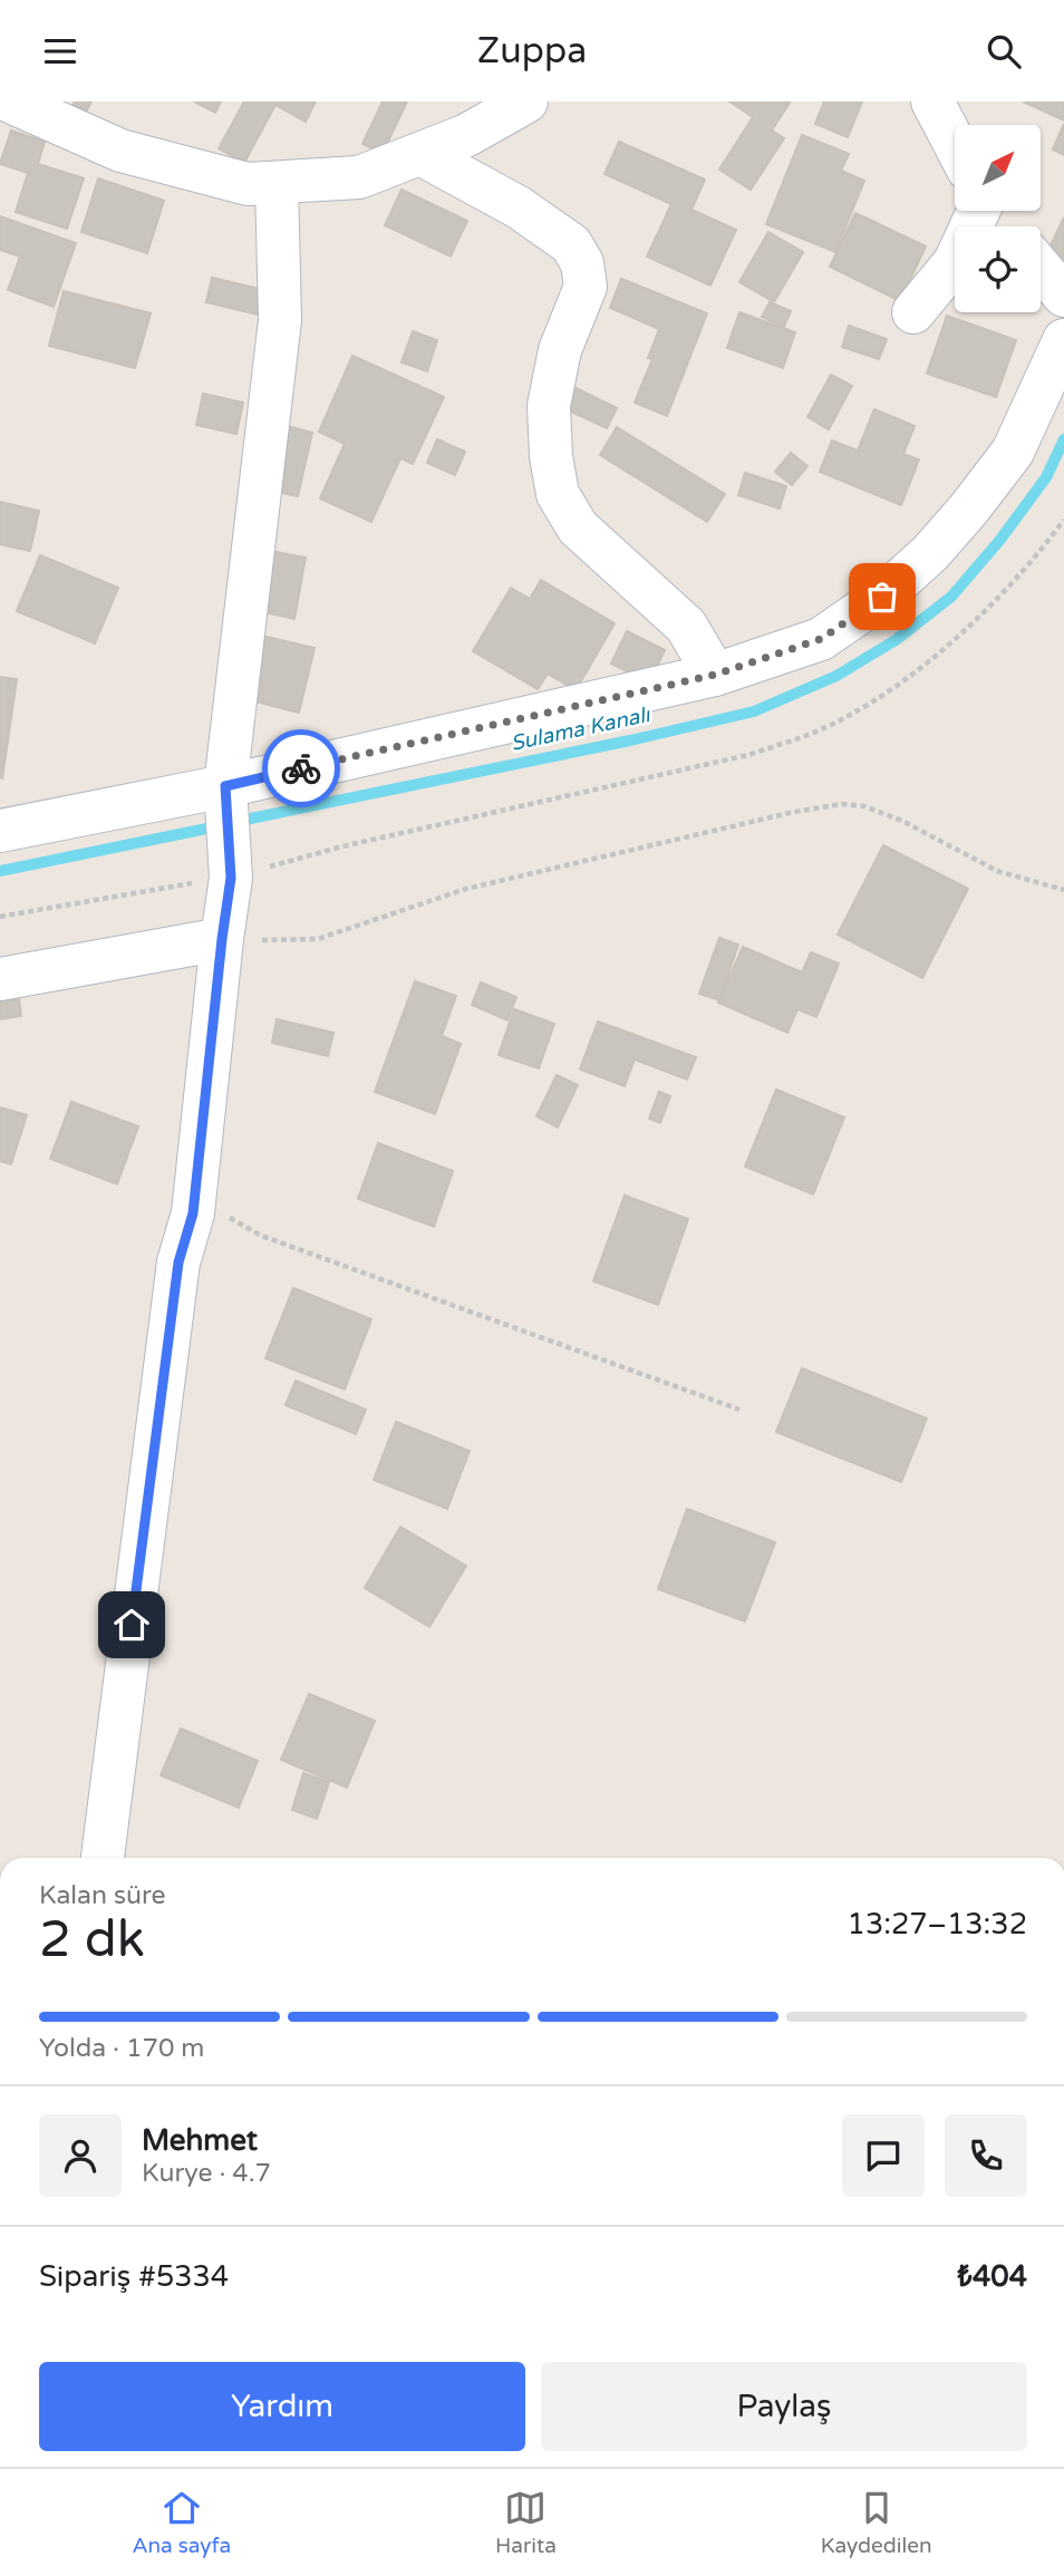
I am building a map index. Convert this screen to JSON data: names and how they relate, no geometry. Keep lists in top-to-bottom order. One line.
{"water":["Sulama Kanalı"],"north":"top right","page":{"header":"Zuppa","heading":["2 dk","Kalan süre","13:27–13:32"],"panel":["Mehmet","Kurye · 4.7","Sipariş #5334","₺404"],"bar":"Yolda · 170 m","buttons":["Yardım","Paylaş"],"tabs":["Ana sayfa","Harita","Kaydedilen"]}}
